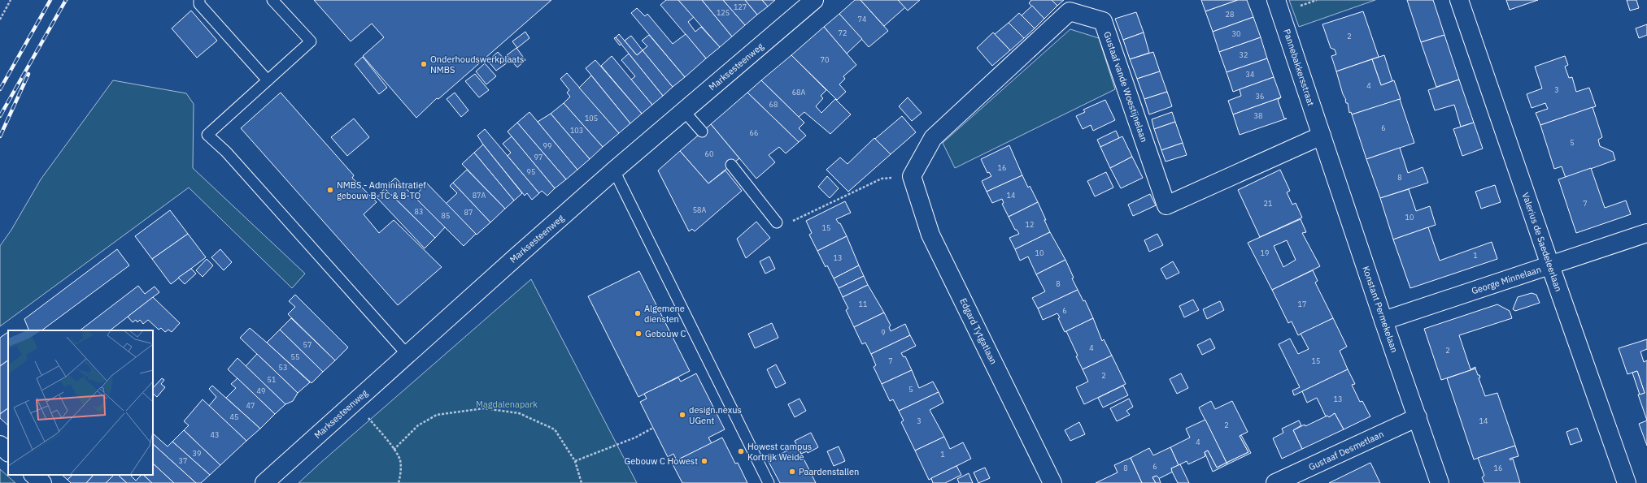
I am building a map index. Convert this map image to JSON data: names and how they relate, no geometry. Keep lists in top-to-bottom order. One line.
{"streets":{"street":["Marksesteenweg","Pannebakkersstraat","Gustaaf vande Woestijnelaan","Valerius de Saedeleerlaan","George Minnelaan","Konstant Permekelaan","Edgard Tytgatlaan","Gustaaf Desmetlaan"]},"crossings":[["Pannebakkersstraat","Gustaaf vande Woestijnelaan"],["Pannebakkersstraat","Konstant Permekelaan"],["Gustaaf vande Woestijnelaan","Konstant Permekelaan"],["Gustaaf vande Woestijnelaan","Edgard Tytgatlaan"],["Valerius de Saedeleerlaan","George Minnelaan"],["George Minnelaan","Konstant Permekelaan"],["Konstant Permekelaan","Gustaaf Desmetlaan"]],"parks":["Magdalenapark"],"places":["Onderhoudswerkplaats NMBS","NMBS - Administratief gebouw B-TC & B-TO","Algemene diensten","Gebouw C","design.nexus UGent","Howest campus Kortrijk Weide","Gebouw C Howest","Paardenstallen"],"house_numbers":["127","125","28","74","72","30","2","32","70","34","4","3","68A","36","68","38","105","6","103","66","5","99","60","97","16","95","8","87A","14","21","7","58A","83","87","85","10","12","15","10","19","1","13","8","11","17","6","9","57","4","2","55","7","15","53","2","51","5","49","13","47","45","3","14","2","43","4","39","1","37","6","8","16"]}
